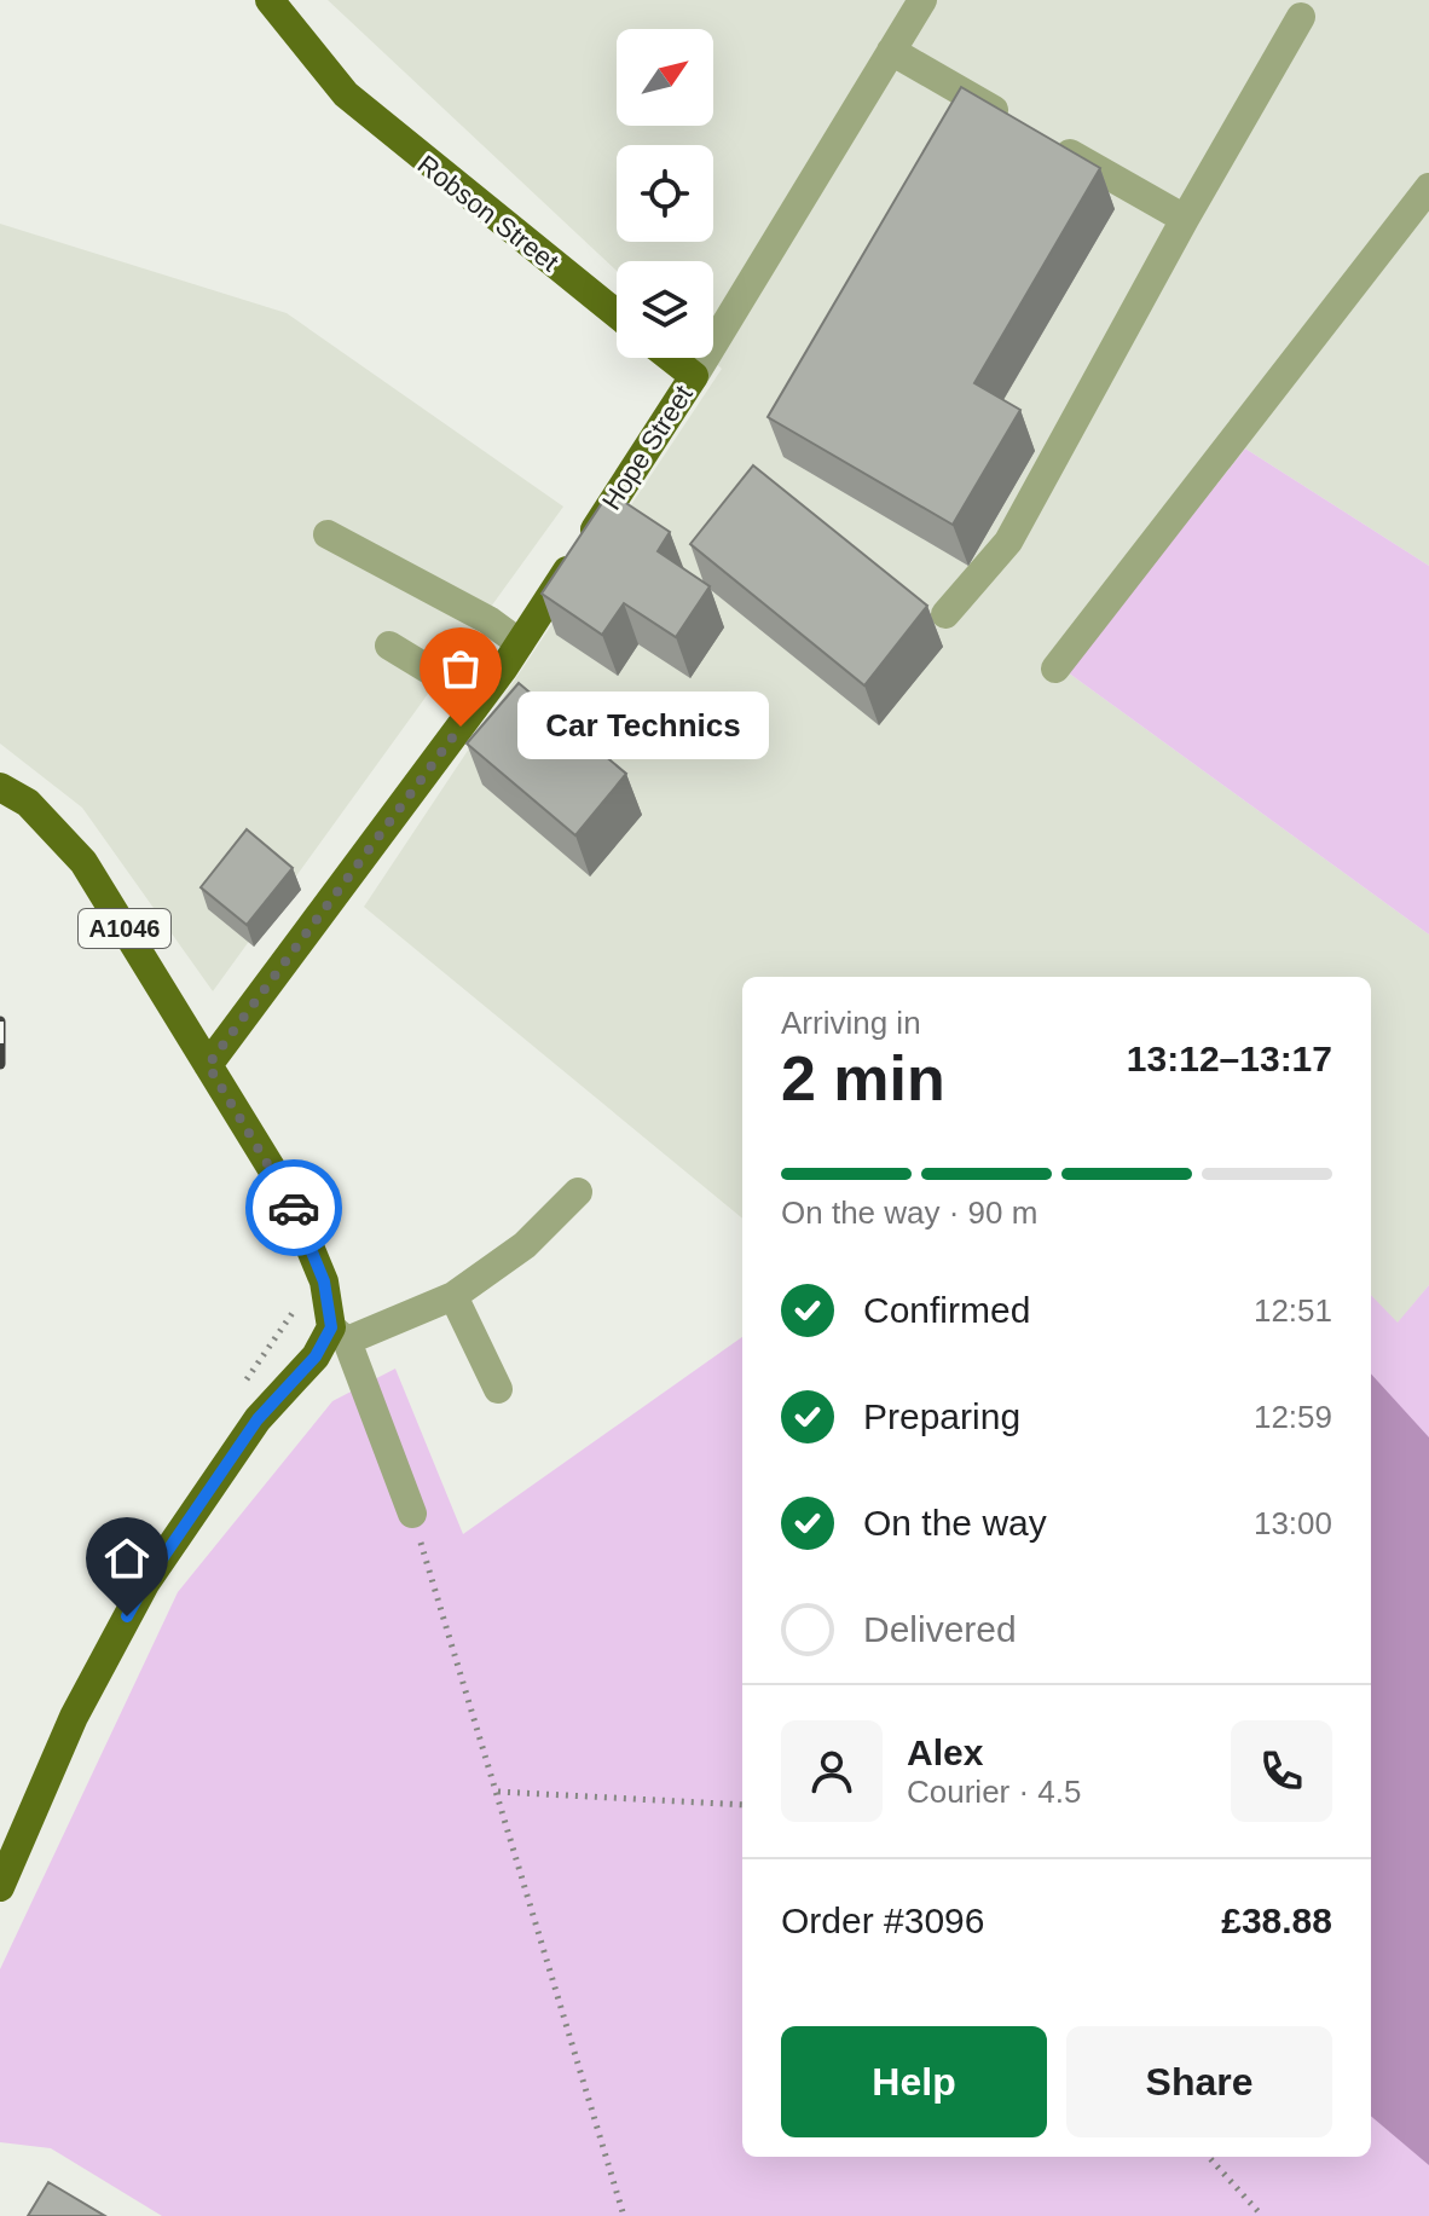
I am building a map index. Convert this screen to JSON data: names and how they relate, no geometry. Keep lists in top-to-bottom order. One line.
{"streets":{"main road":["Robson Street","Hope Street","A1046"]},"crossings":[["Hope Street","A1046"]],"places":["Car Technics"],"north":"top right","page":{"bubble":"Car Technics","heading":["2 min","Arriving in","13:12–13:17"],"panel":["Alex","Courier · 4.5","Order #3096","£38.88"],"bar":"On the way · 90 m","list":[["Confirmed","12:51"],["Preparing","12:59"],["On the way","13:00"],"Delivered"],"buttons":["Help","Share"]}}
